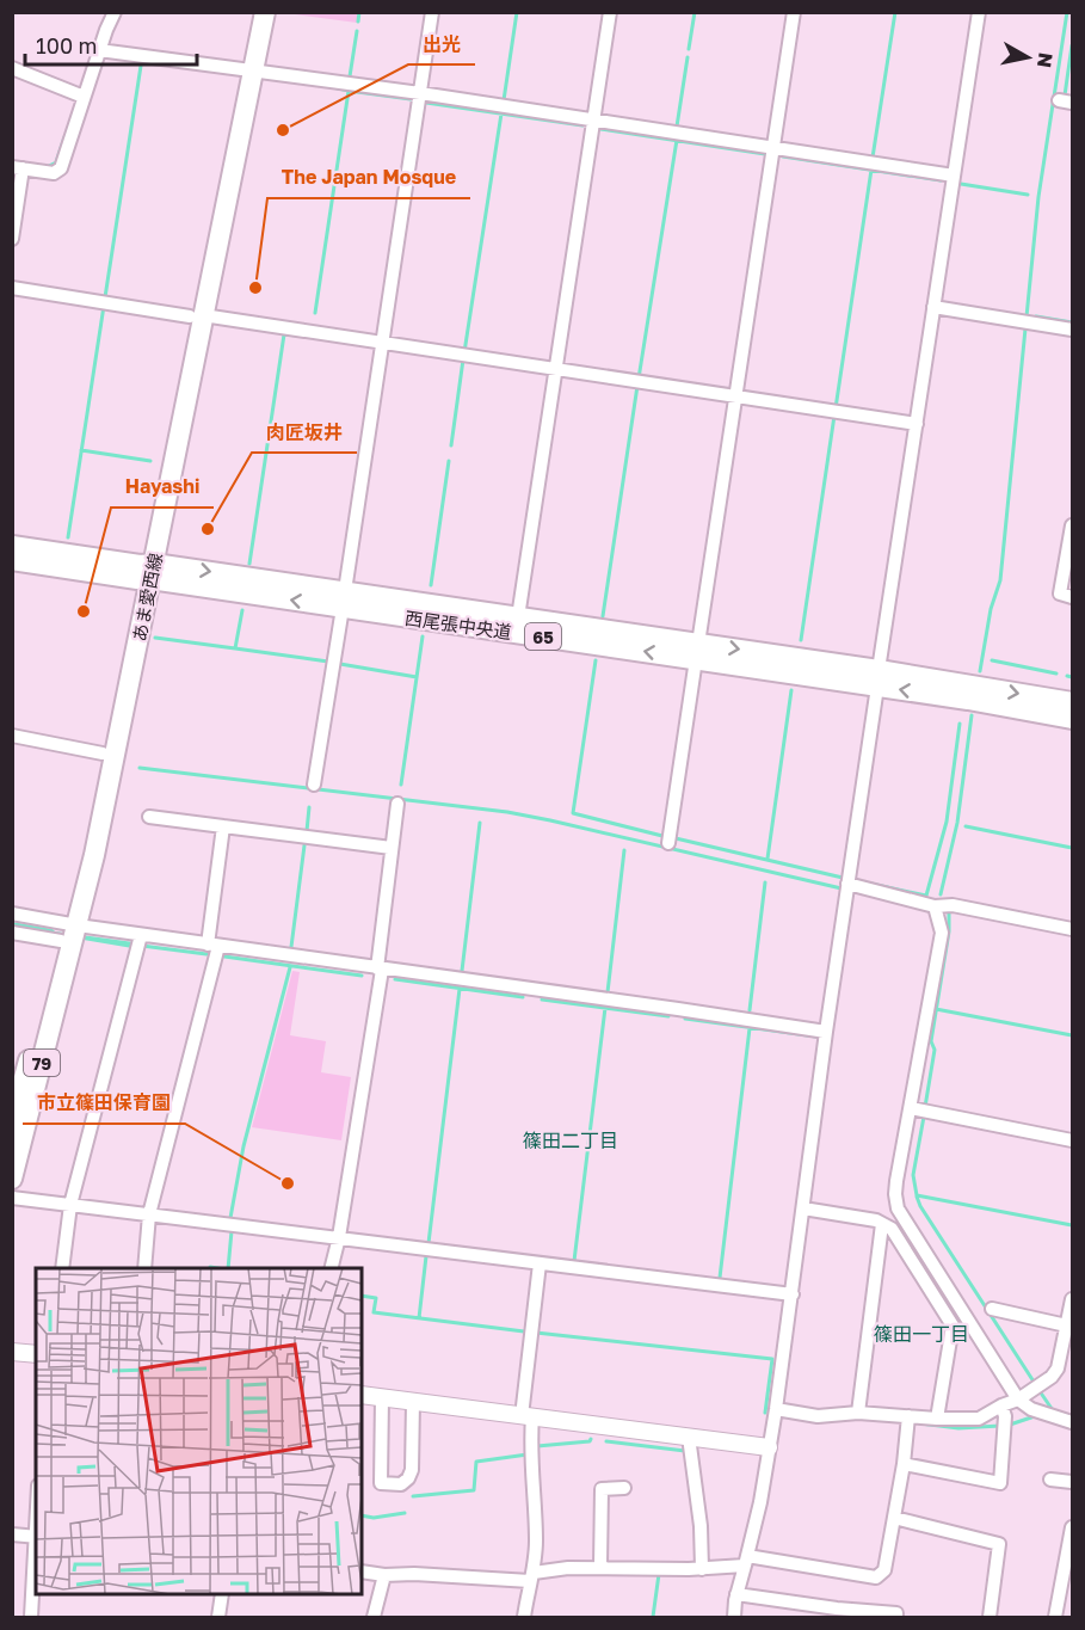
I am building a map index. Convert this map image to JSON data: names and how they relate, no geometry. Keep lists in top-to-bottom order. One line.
{"streets":{"main road":["あま愛西線","西尾張中央道","65","79"]},"crossings":[["あま愛西線","西尾張中央道"]],"districts":["篠田二丁目","篠田一丁目"],"places":["出光","The Japan Mosque","肉匠坂井","Hayashi","市立篠田保育園"],"scale_bar":"100 m","north":"right"}
